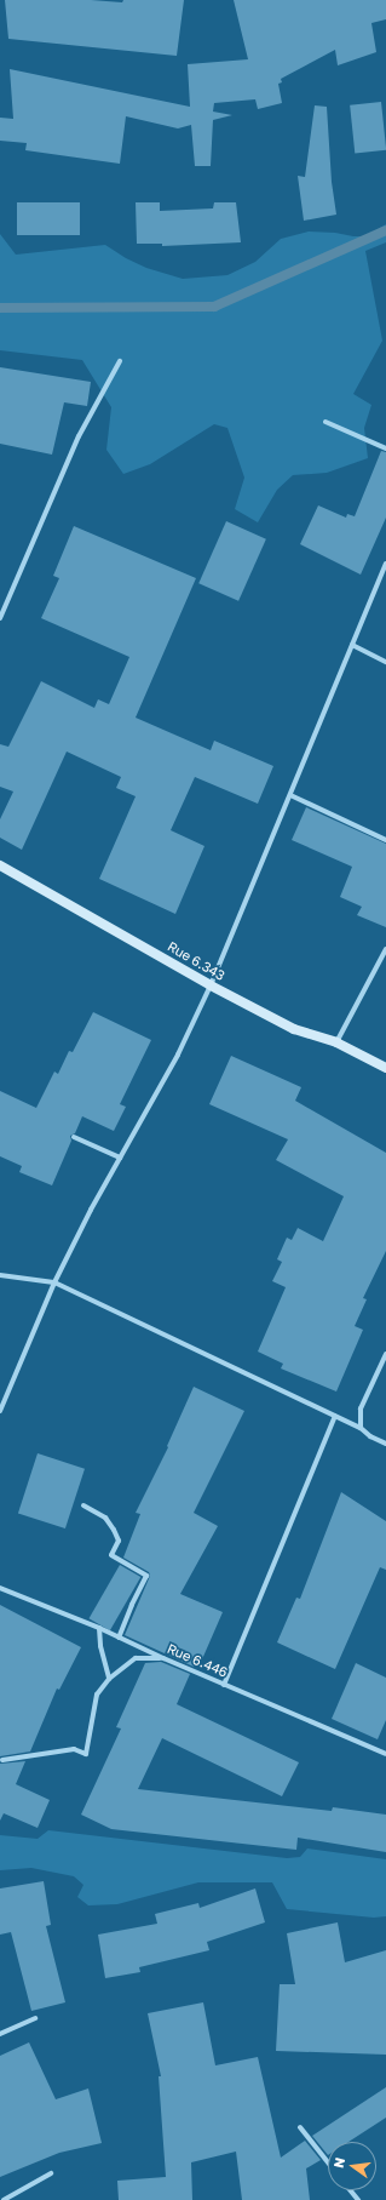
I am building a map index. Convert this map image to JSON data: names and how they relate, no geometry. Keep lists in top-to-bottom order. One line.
{"streets":{"street":["Rue 6.343","Rue 6.446"]},"north":"left"}
